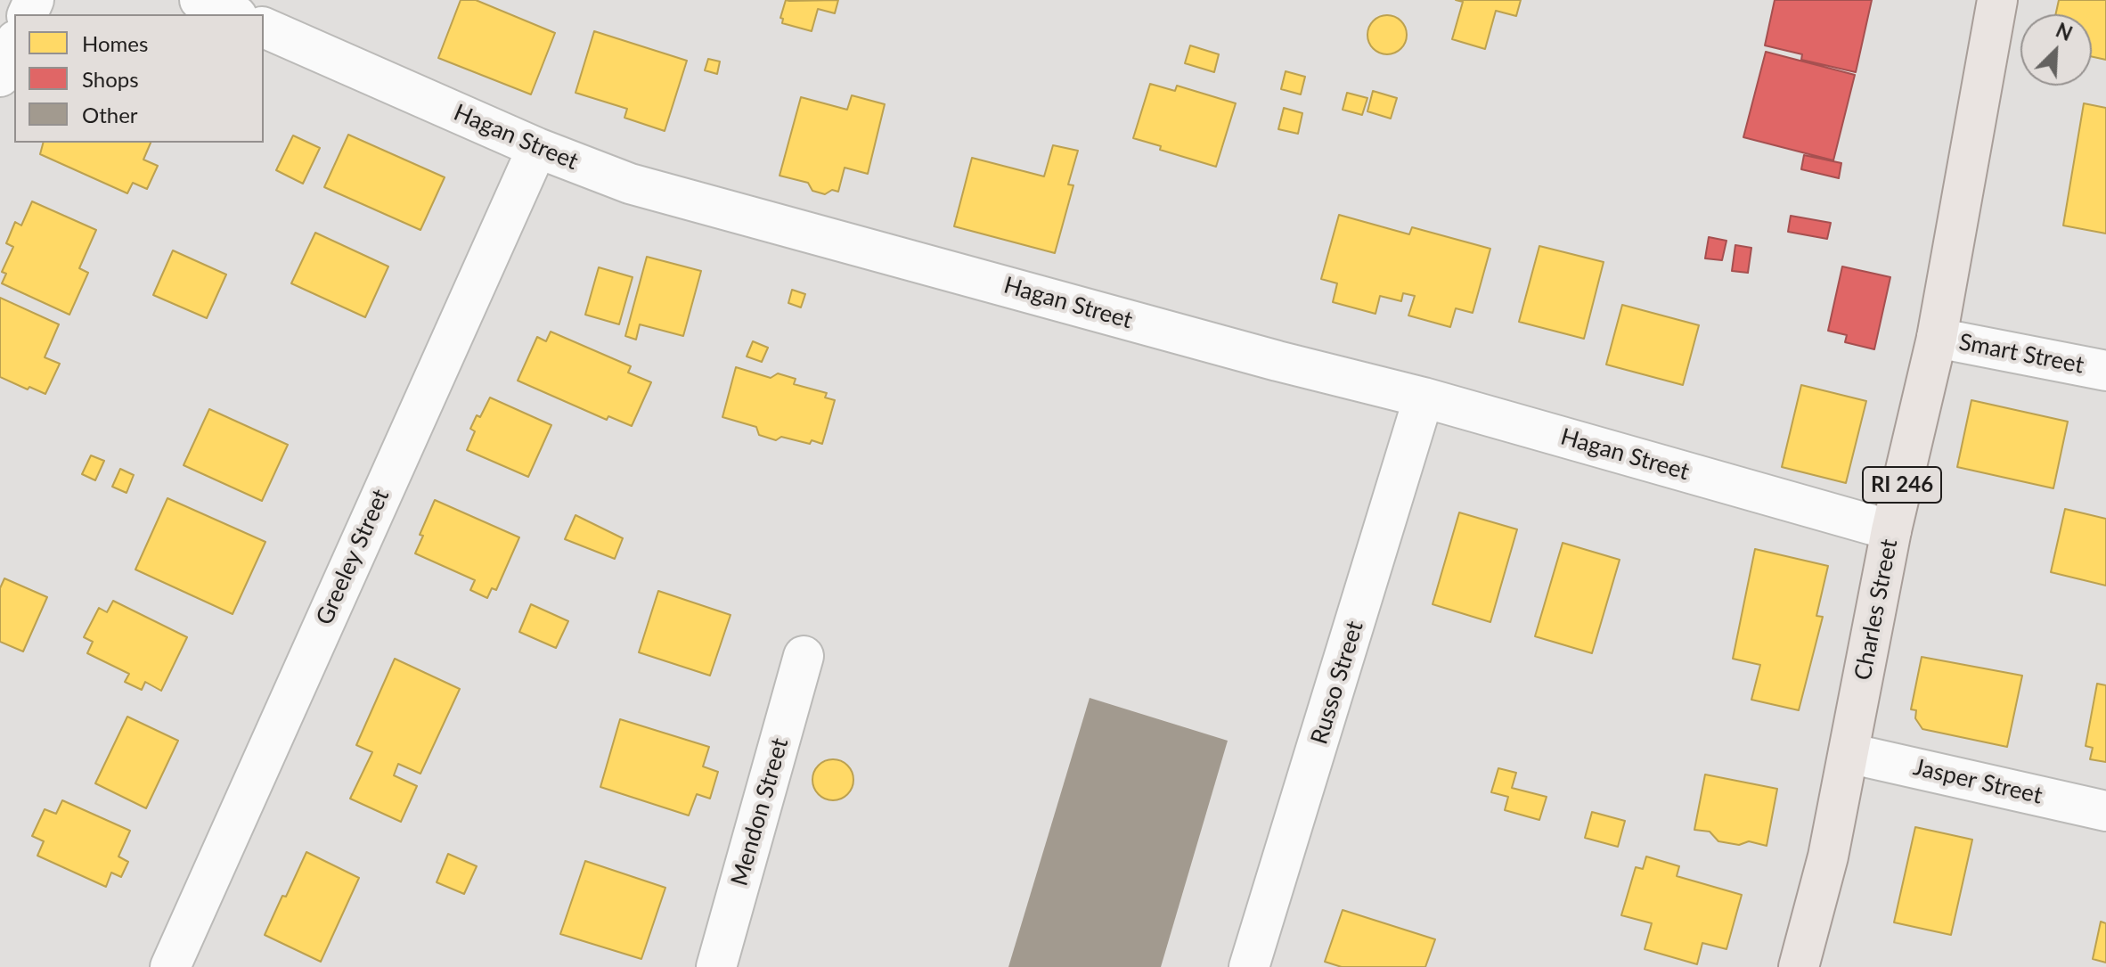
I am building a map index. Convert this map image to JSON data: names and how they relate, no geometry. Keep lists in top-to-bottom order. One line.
{"streets":{"main road":["RI 246","Charles Street"],"street":["Hagan Street","Smart Street","Greeley Street","Russo Street","Jasper Street","Mendon Street"]},"crossings":[["Hagan Street","Greeley Street"],["Hagan Street","Charles Street"],["Hagan Street","Russo Street"],["Smart Street","Charles Street"],["Charles Street","Jasper Street"]],"legend":["Homes","Shops","Other"],"north":"top right"}
